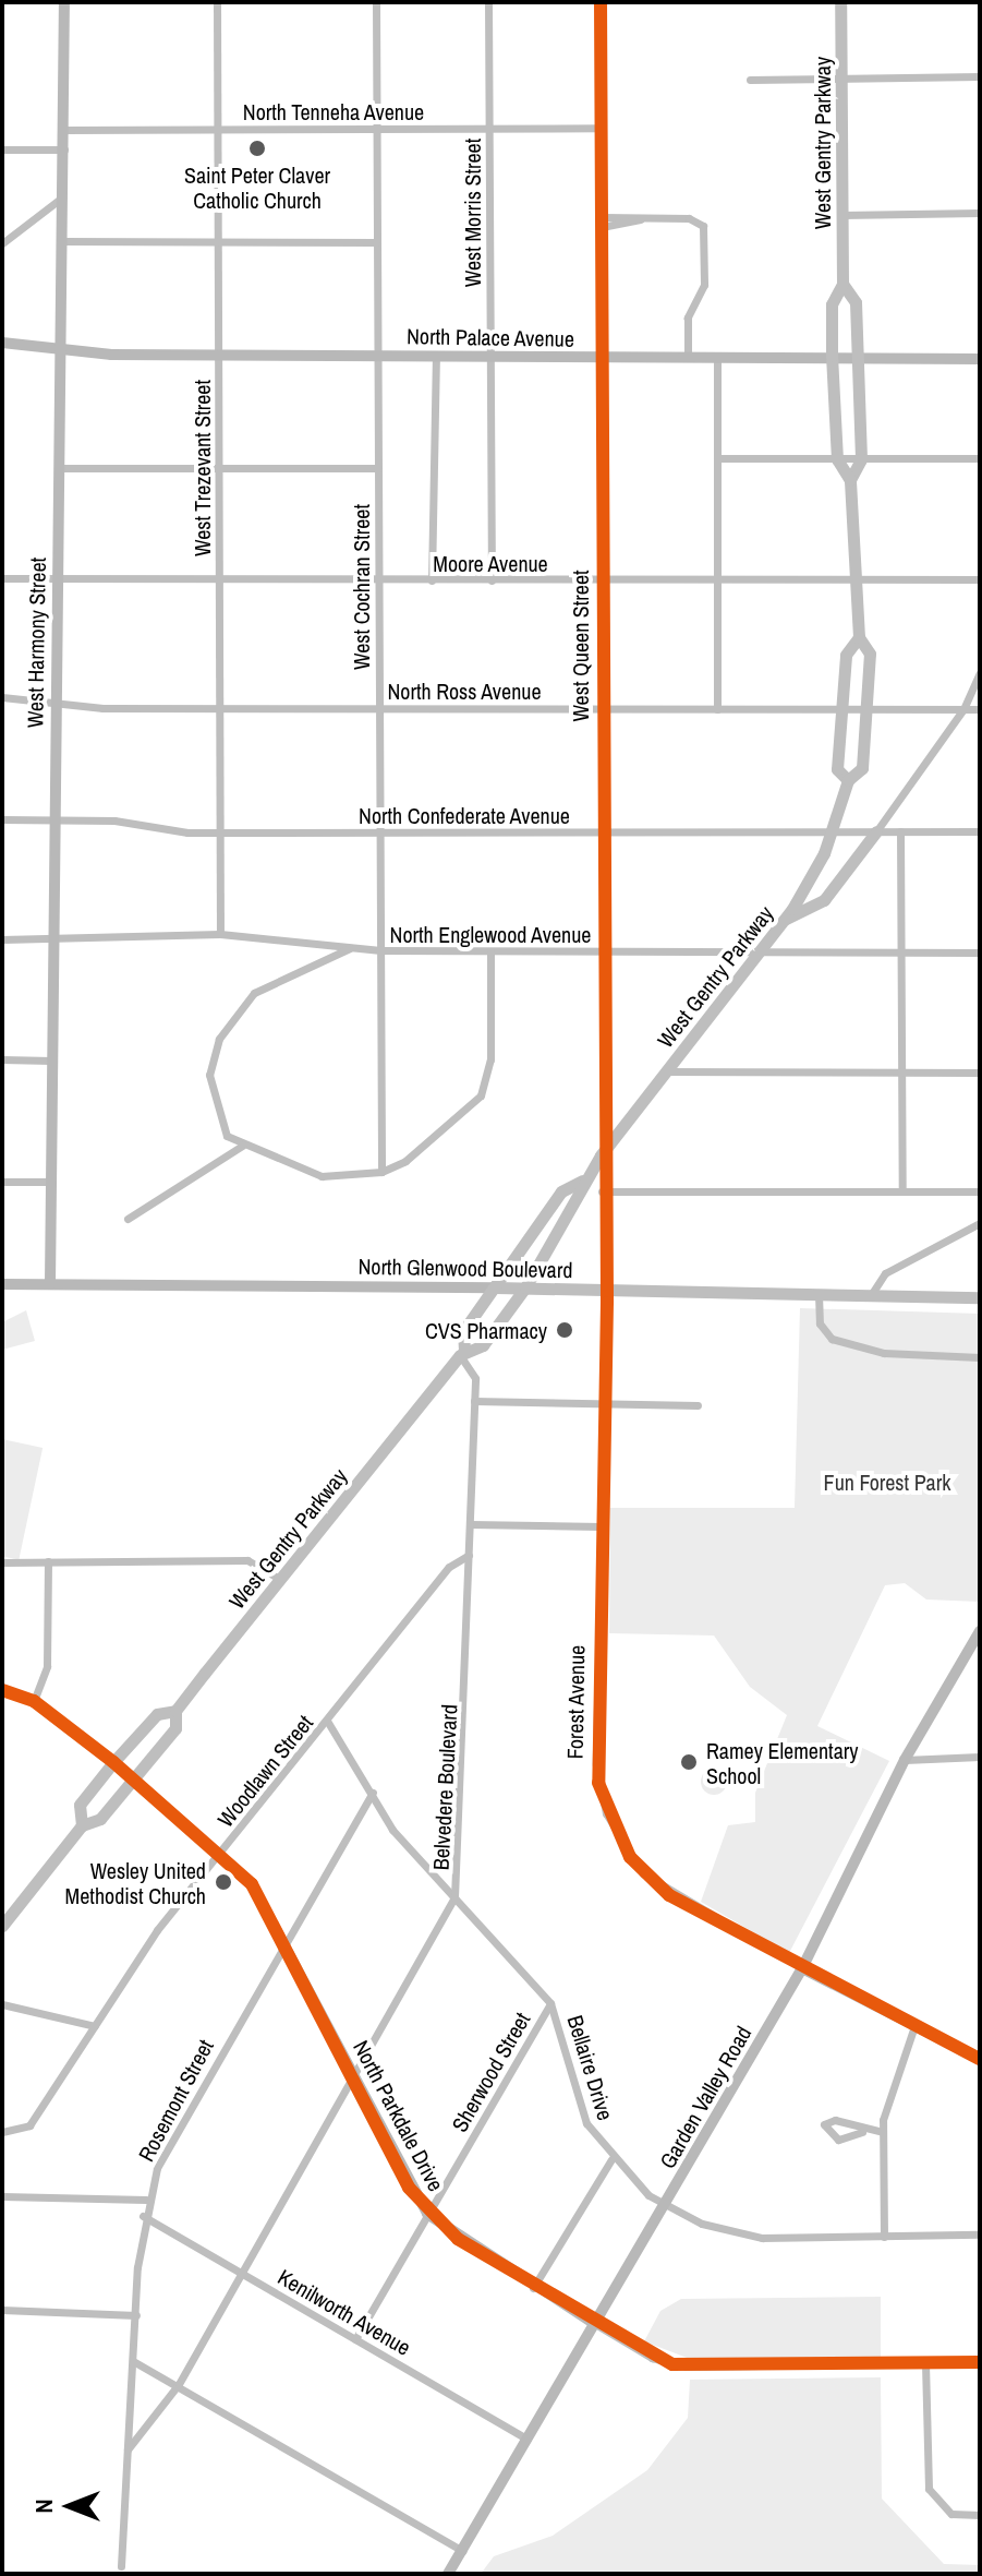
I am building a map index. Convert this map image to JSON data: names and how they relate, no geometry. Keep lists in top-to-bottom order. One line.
{"streets":{"main road":["West Gentry Parkway","North Glenwood Boulevard"],"street":["North Tenneha Avenue","West Morris Street","North Palace Avenue","West Trezevant Street","Moore Avenue","West Cochran Street","West Harmony Street","West Queen Street","North Ross Avenue","North Confederate Avenue","North Englewood Avenue","Forest Avenue","Woodlawn Street","Belvedere Boulevard","Bellaire Drive","Sherwood Street","Garden Valley Road","Rosemont Street","North Parkdale Drive","Kenilworth Avenue"]},"crossings":[["North Tenneha Avenue","West Morris Street"],["North Tenneha Avenue","West Trezevant Street"],["North Tenneha Avenue","West Cochran Street"],["North Tenneha Avenue","West Harmony Street"],["North Tenneha Avenue","West Queen Street"],["West Gentry Parkway","North Palace Avenue"],["West Gentry Parkway","Moore Avenue"],["West Gentry Parkway","West Queen Street"],["West Gentry Parkway","North Ross Avenue"],["West Gentry Parkway","North Confederate Avenue"],["West Gentry Parkway","North Englewood Avenue"],["West Gentry Parkway","North Glenwood Boulevard"],["West Gentry Parkway","Belvedere Boulevard"],["West Gentry Parkway","North Parkdale Drive"],["West Morris Street","North Palace Avenue"],["West Morris Street","Moore Avenue"],["North Palace Avenue","West Trezevant Street"],["North Palace Avenue","West Cochran Street"],["North Palace Avenue","West Harmony Street"],["North Palace Avenue","West Queen Street"],["West Trezevant Street","Moore Avenue"],["West Trezevant Street","North Ross Avenue"],["West Trezevant Street","North Confederate Avenue"],["West Trezevant Street","North Englewood Avenue"],["Moore Avenue","West Cochran Street"],["Moore Avenue","West Harmony Street"],["Moore Avenue","West Queen Street"],["West Cochran Street","North Ross Avenue"],["West Cochran Street","North Confederate Avenue"],["West Cochran Street","North Englewood Avenue"],["West Harmony Street","North Ross Avenue"],["West Harmony Street","North Confederate Avenue"],["West Harmony Street","North Englewood Avenue"],["West Harmony Street","North Glenwood Boulevard"],["West Queen Street","North Ross Avenue"],["West Queen Street","North Confederate Avenue"],["West Queen Street","North Englewood Avenue"],["West Queen Street","North Glenwood Boulevard"],["West Queen Street","Forest Avenue"],["North Glenwood Boulevard","Forest Avenue"],["Forest Avenue","Garden Valley Road"],["Woodlawn Street","Belvedere Boulevard"],["Woodlawn Street","Bellaire Drive"],["Woodlawn Street","North Parkdale Drive"],["Belvedere Boulevard","Bellaire Drive"],["Belvedere Boulevard","Rosemont Street"],["Belvedere Boulevard","North Parkdale Drive"],["Belvedere Boulevard","Kenilworth Avenue"],["Bellaire Drive","Sherwood Street"],["Bellaire Drive","Garden Valley Road"],["Bellaire Drive","Rosemont Street"],["Sherwood Street","North Parkdale Drive"],["Sherwood Street","Kenilworth Avenue"],["Garden Valley Road","North Parkdale Drive"],["Garden Valley Road","Kenilworth Avenue"],["Rosemont Street","North Parkdale Drive"],["Rosemont Street","Kenilworth Avenue"]],"parks":["Fun Forest Park"],"places":["Saint Peter Claver Catholic Church","CVS Pharmacy","Ramey Elementary School","Wesley United Methodist Church"],"north":"left"}
